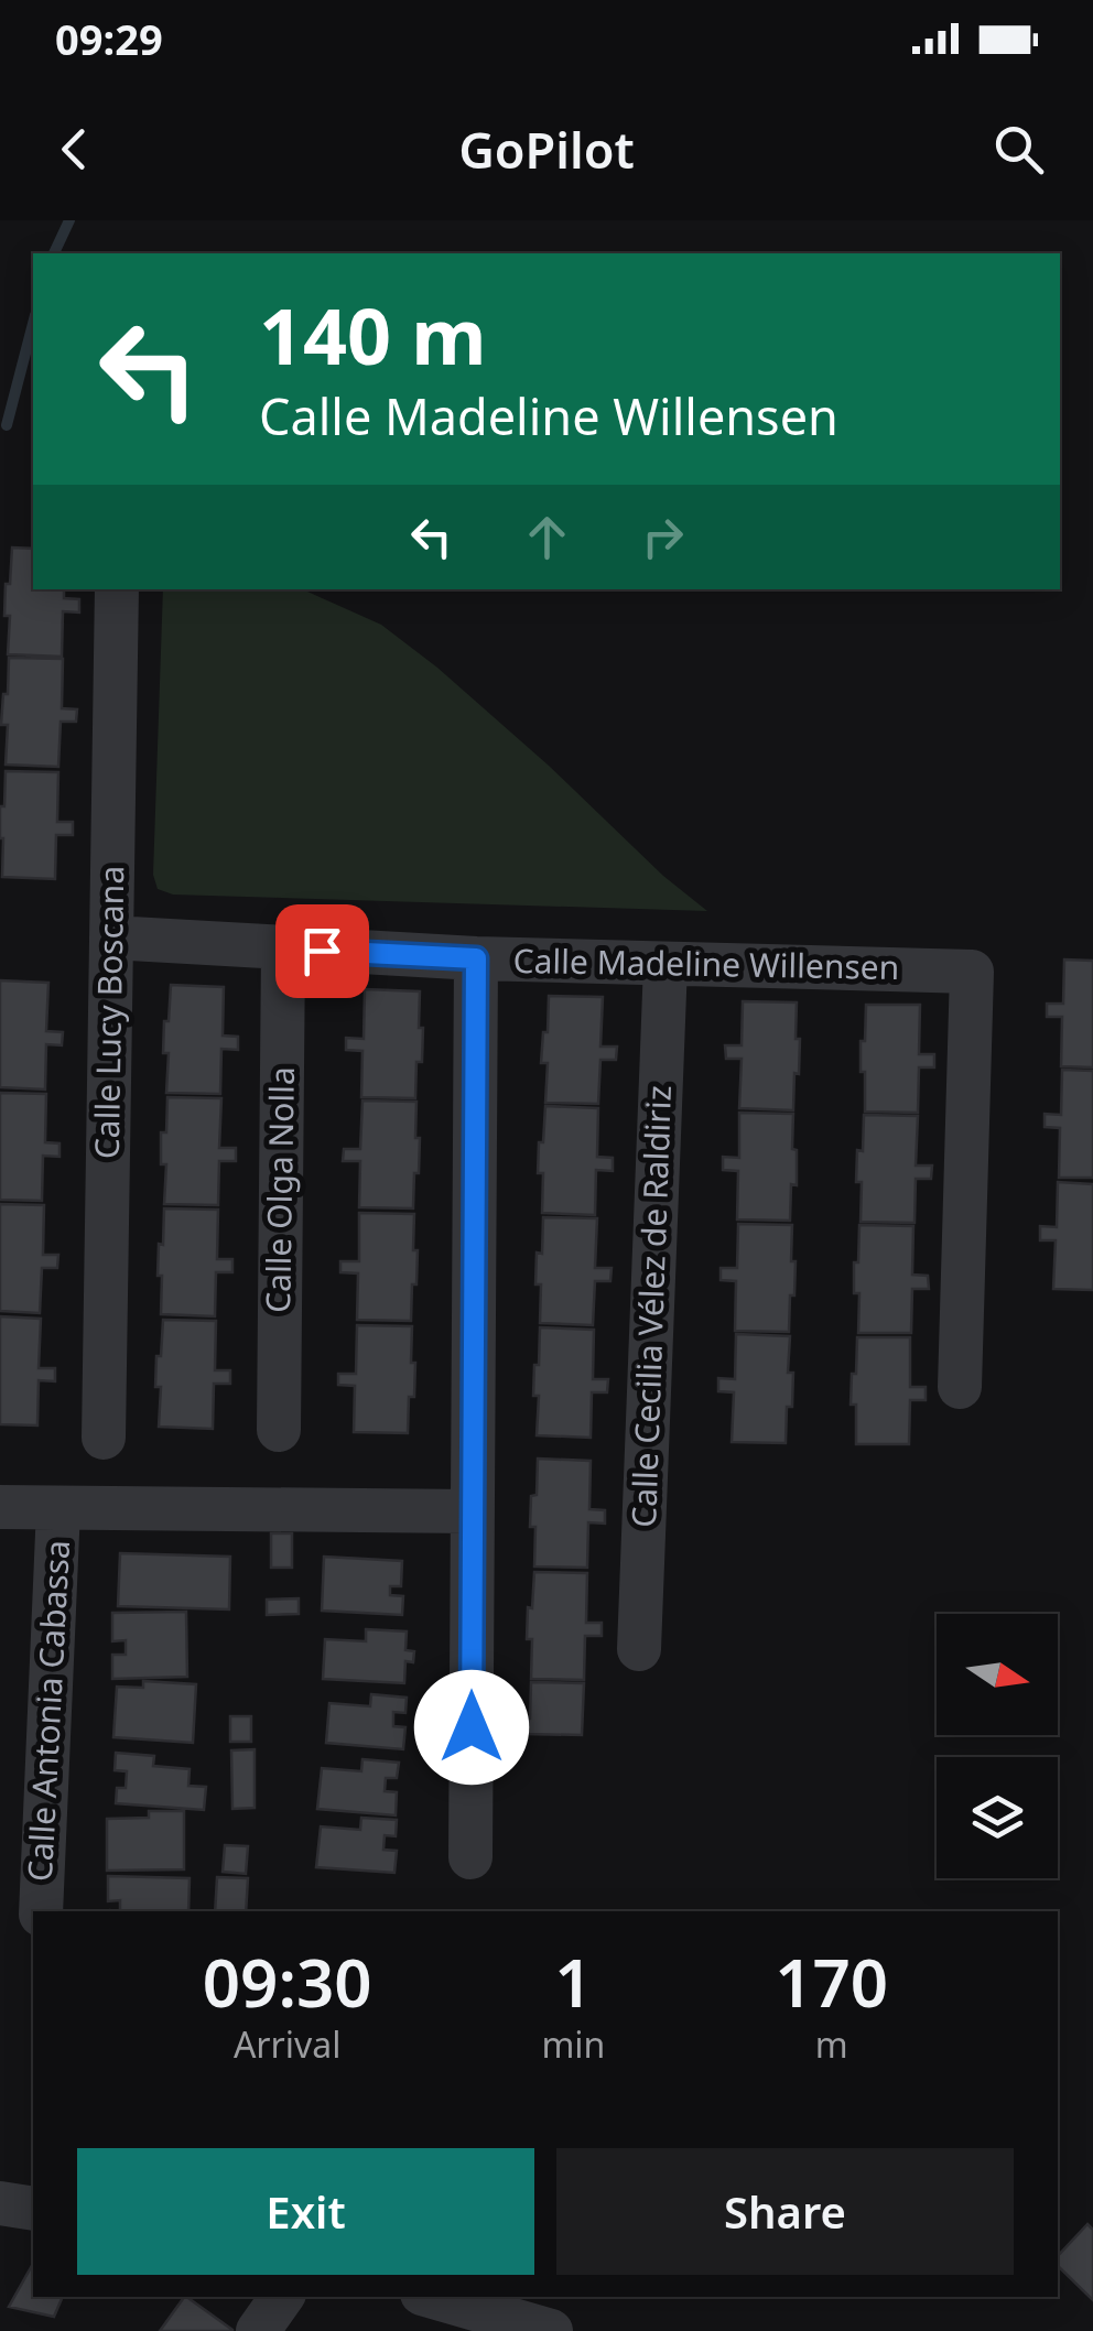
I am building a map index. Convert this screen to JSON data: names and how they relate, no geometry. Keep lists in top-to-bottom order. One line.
{"streets":{"street":["Calle Madeline Willensen","Calle Lucy Boscana","Calle Olga Nolla","Calle Cecilia Vélez de Raldiriz","Calle Antonia Cabassa"]},"crossings":[["Calle Madeline Willensen","Calle Lucy Boscana"],["Calle Madeline Willensen","Calle Olga Nolla"],["Calle Madeline Willensen","Calle Cecilia Vélez de Raldiriz"]],"north":"right","page":{"status":"09:29","header":"GoPilot","turn":["140 m","Calle Madeline Willensen"],"eta":["09:30","Arrival","1","min","170","m"],"buttons":["Exit","Share"]}}
